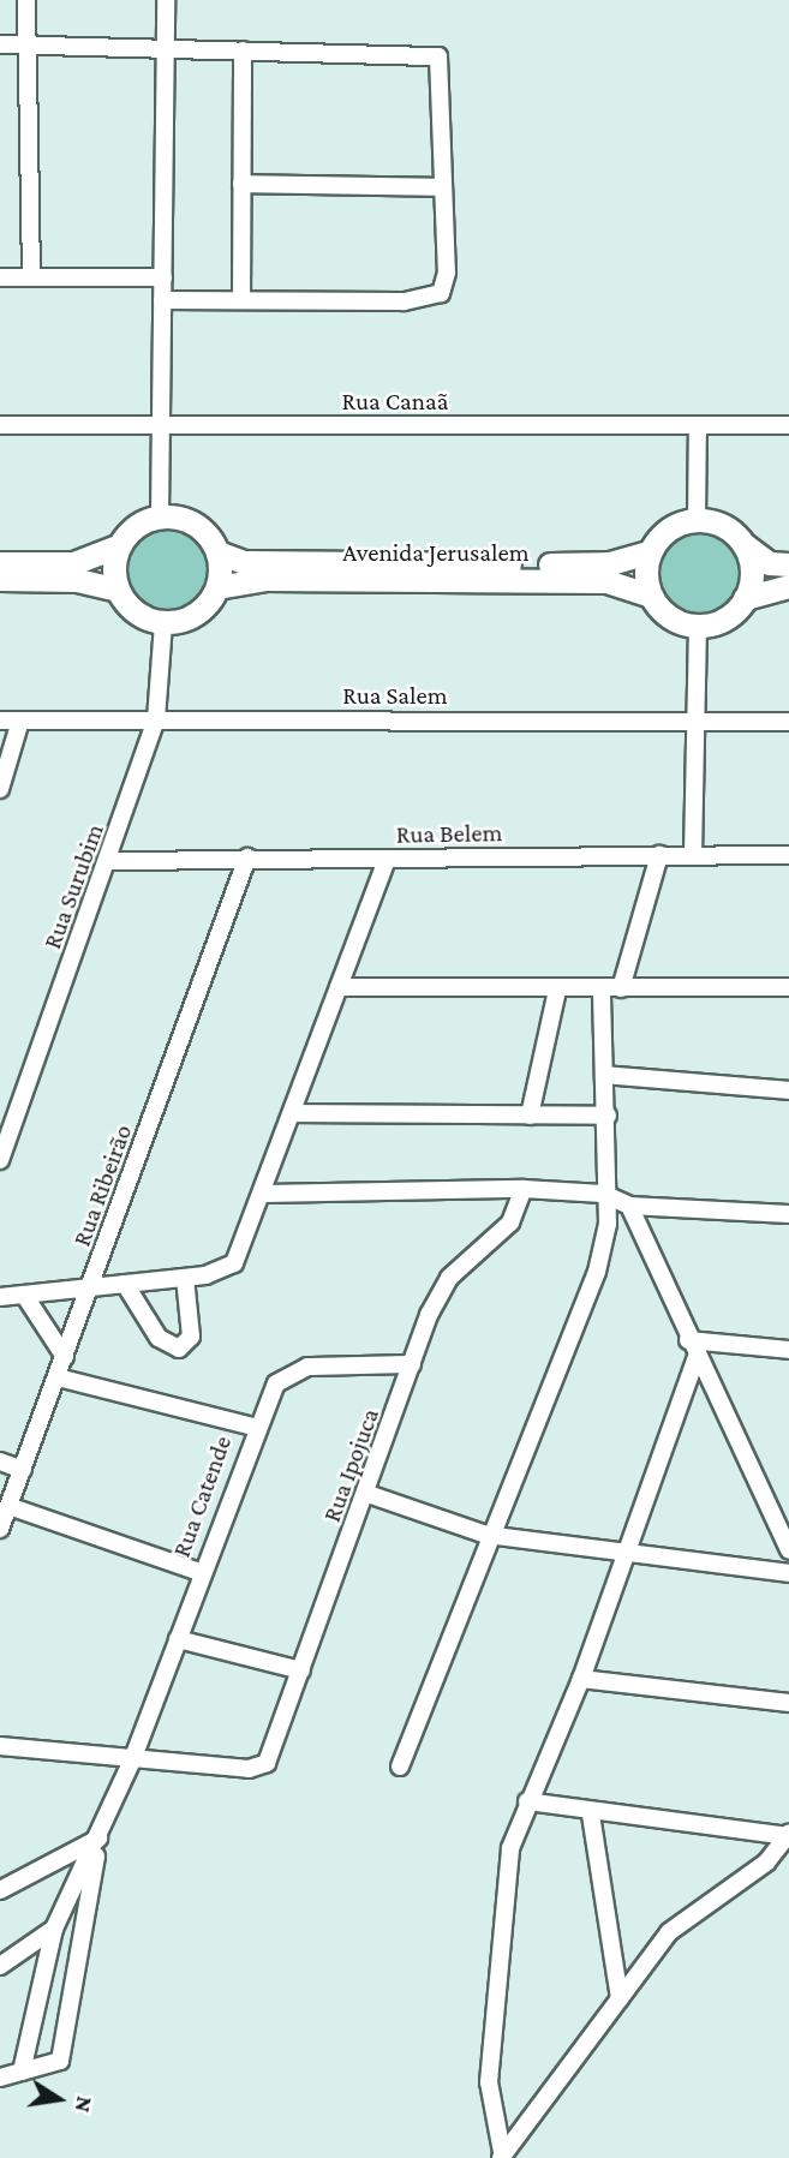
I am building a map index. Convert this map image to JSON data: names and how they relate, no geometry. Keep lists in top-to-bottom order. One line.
{"streets":{"street":["Rua Canaã","Avenida Jerusalem","Rua Salem","Rua Belem","Rua Surubim","Rua Ribeirão","Rua Ipojuca","Rua Catende"]},"crossings":[["Avenida Jerusalem","Rua Surubim"],["Rua Salem","Rua Surubim"],["Rua Belem","Rua Surubim"],["Rua Belem","Rua Ribeirão"],["Rua Ipojuca","Rua Catende"]],"north":"right"}
